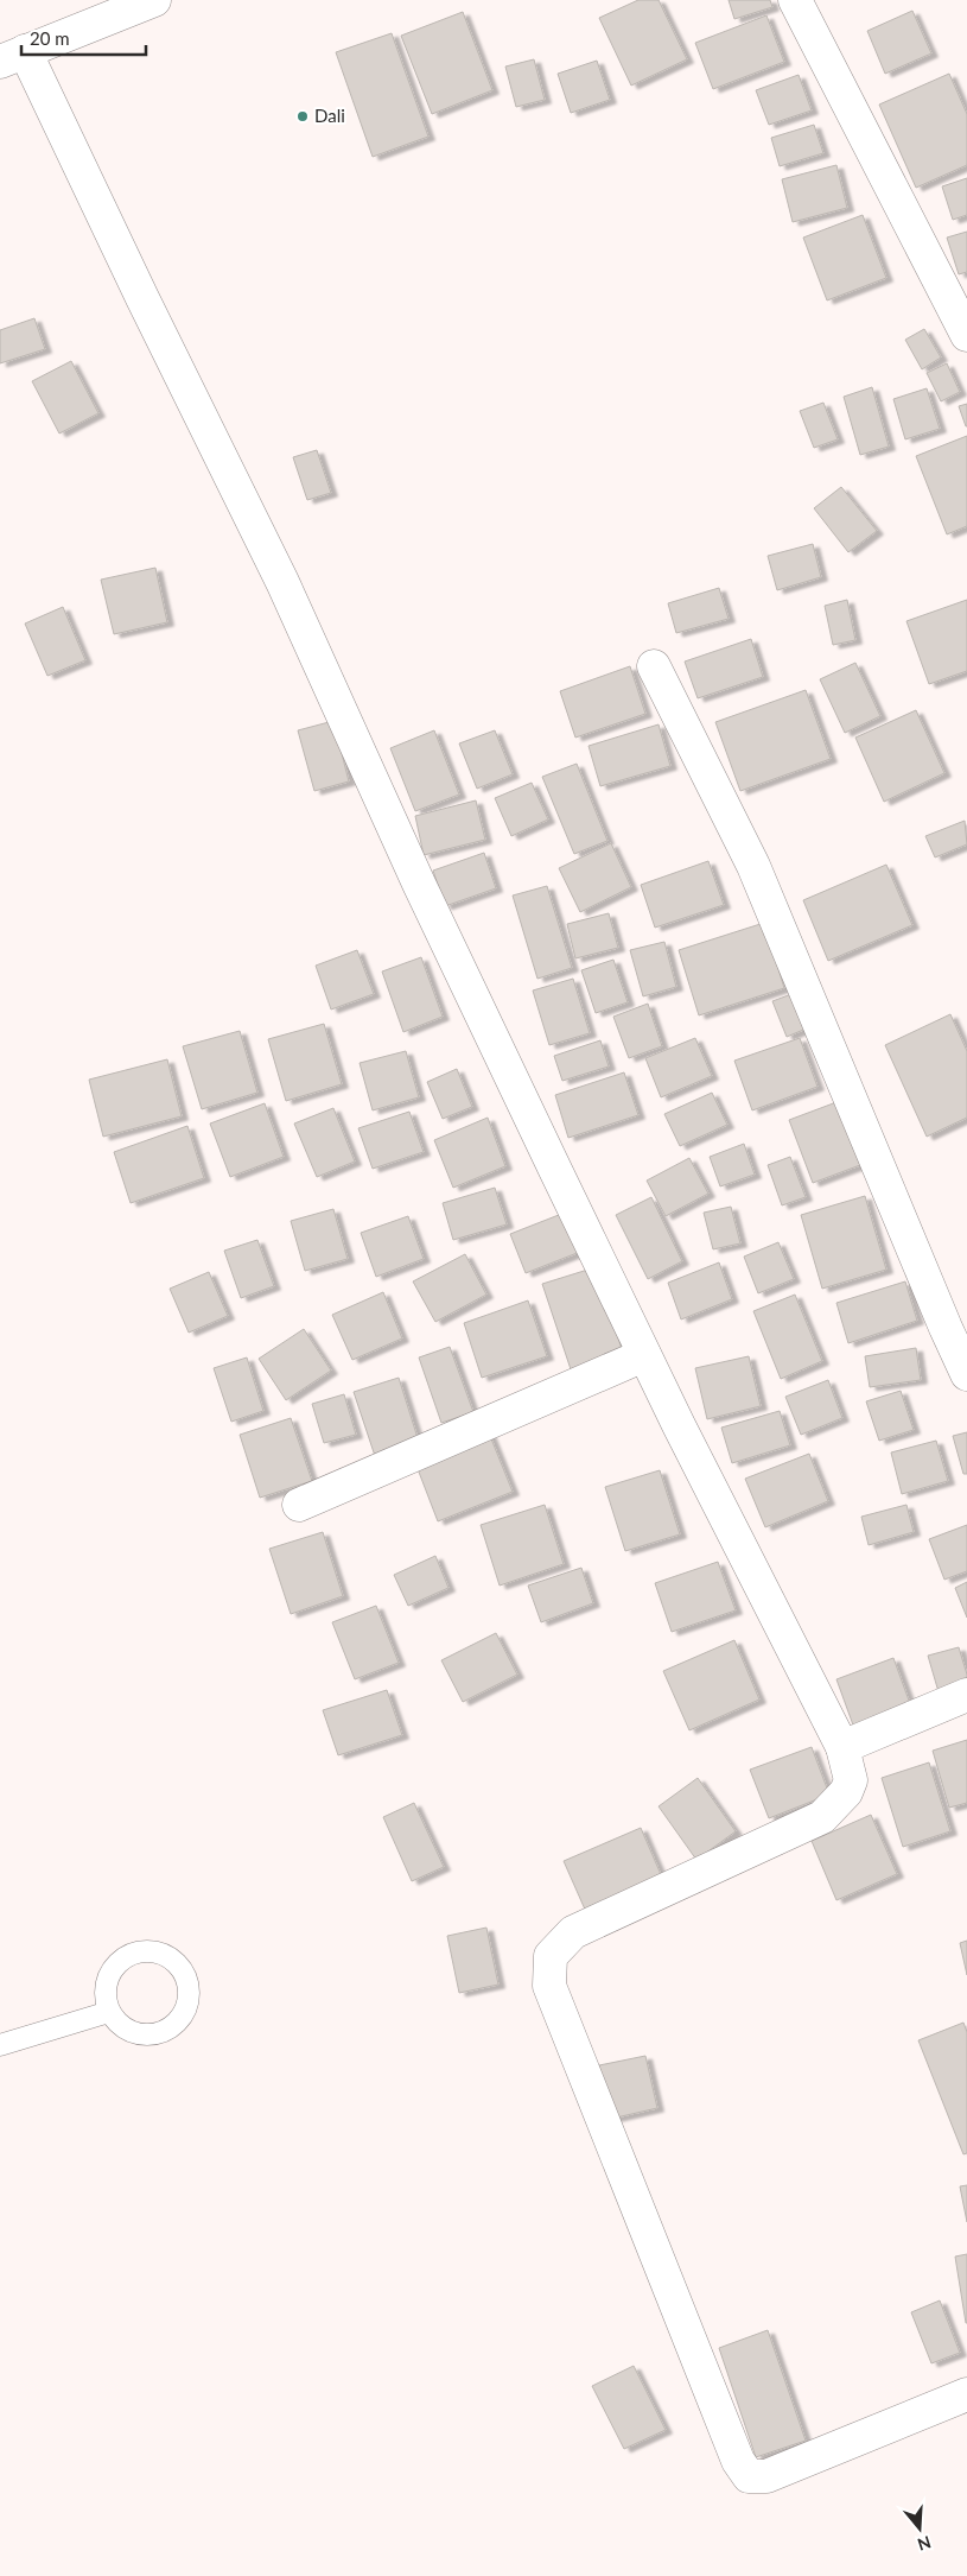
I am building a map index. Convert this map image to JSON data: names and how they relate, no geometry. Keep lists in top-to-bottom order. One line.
{"places":["Dali"],"scale_bar":"20 m","north":"bottom"}
